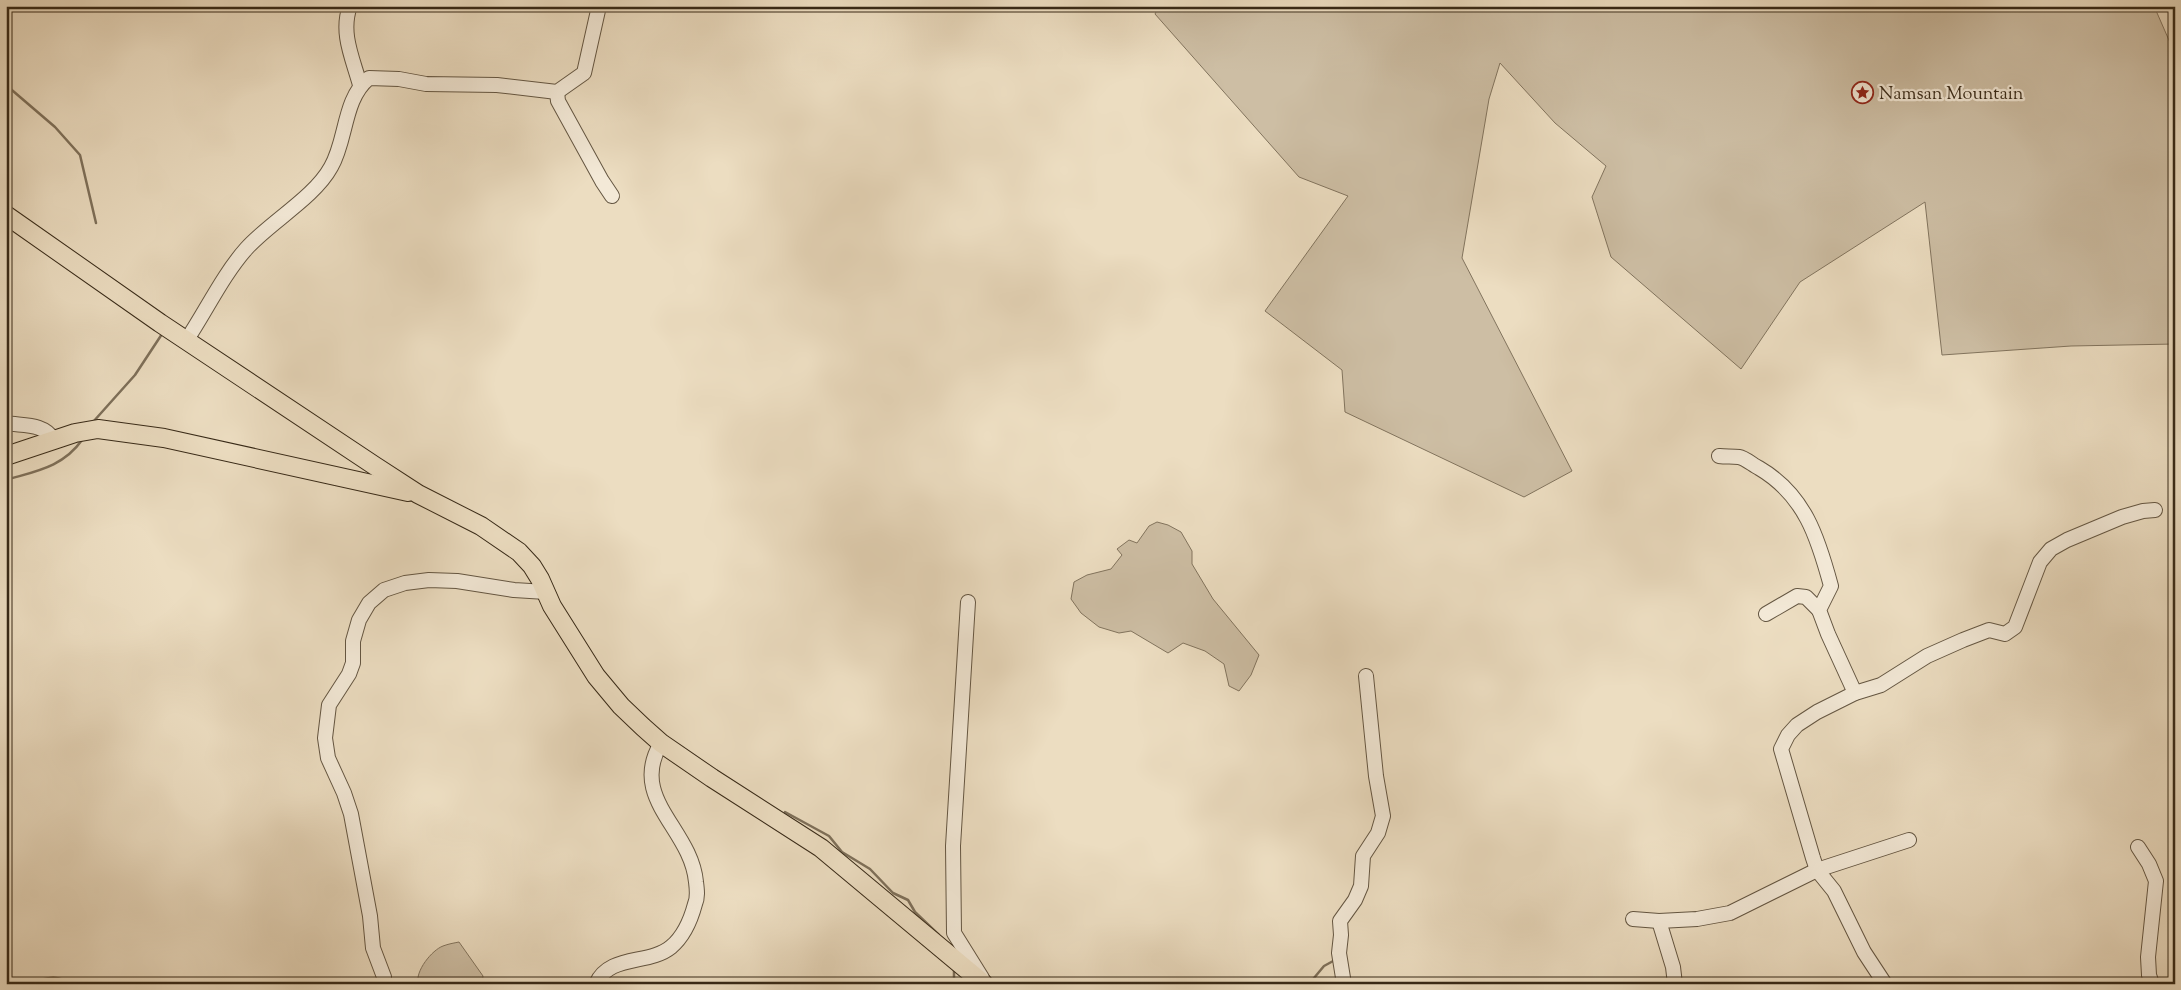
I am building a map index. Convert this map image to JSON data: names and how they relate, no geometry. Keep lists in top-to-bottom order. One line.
{"places":{"place":["Namsan Mountain"]}}
